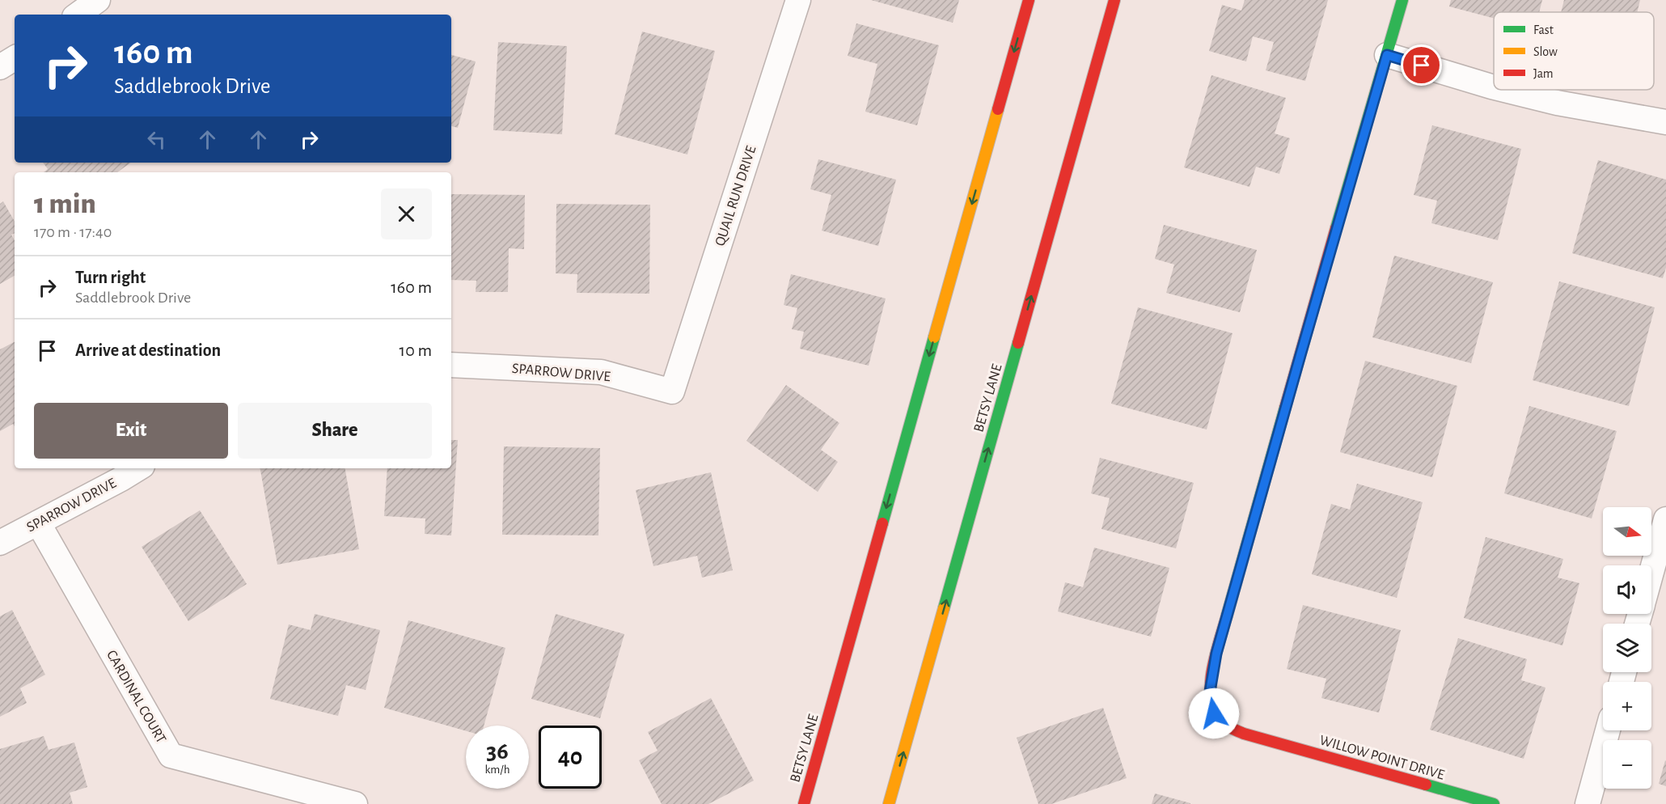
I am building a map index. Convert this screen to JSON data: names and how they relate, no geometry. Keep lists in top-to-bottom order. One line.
{"streets":{"main road":["BETSY LANE","WILLOW POINT DRIVE"],"street":["QUAIL RUN DRIVE","SPARROW DRIVE","CARDINAL COURT"]},"crossings":[["QUAIL RUN DRIVE","SPARROW DRIVE"],["SPARROW DRIVE","CARDINAL COURT"]],"legend":["Fast","Slow","Jam"],"north":"right","page":{"turn":["160 m","Saddlebrook Drive"],"heading":["1 min","170 m · 17:40"],"list":[{"name":"Turn right","note":"Saddlebrook Drive","value":"160 m"},{"name":"Arrive at destination","value":"10 m"}],"buttons":["Exit","Share"],"map_buttons":["+","−"],"speed":"36 km/h","limit":"40"}}
